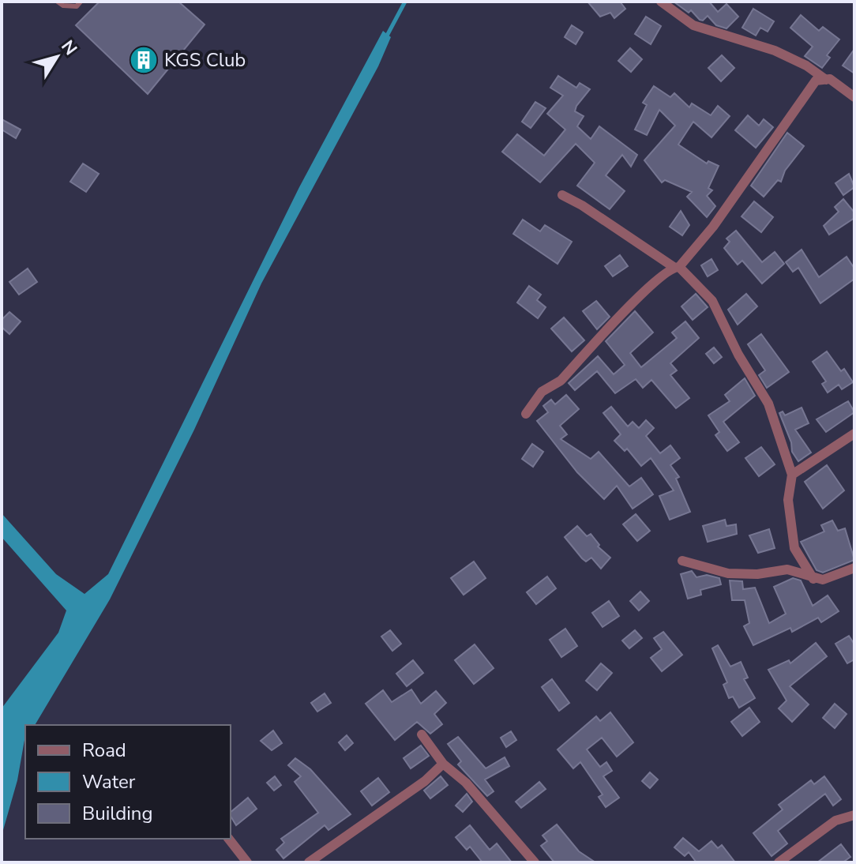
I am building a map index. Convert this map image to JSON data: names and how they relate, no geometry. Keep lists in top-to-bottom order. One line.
{"places":{"building":["KGS Club"]},"legend":["Road","Water","Building"],"north":"top right"}
